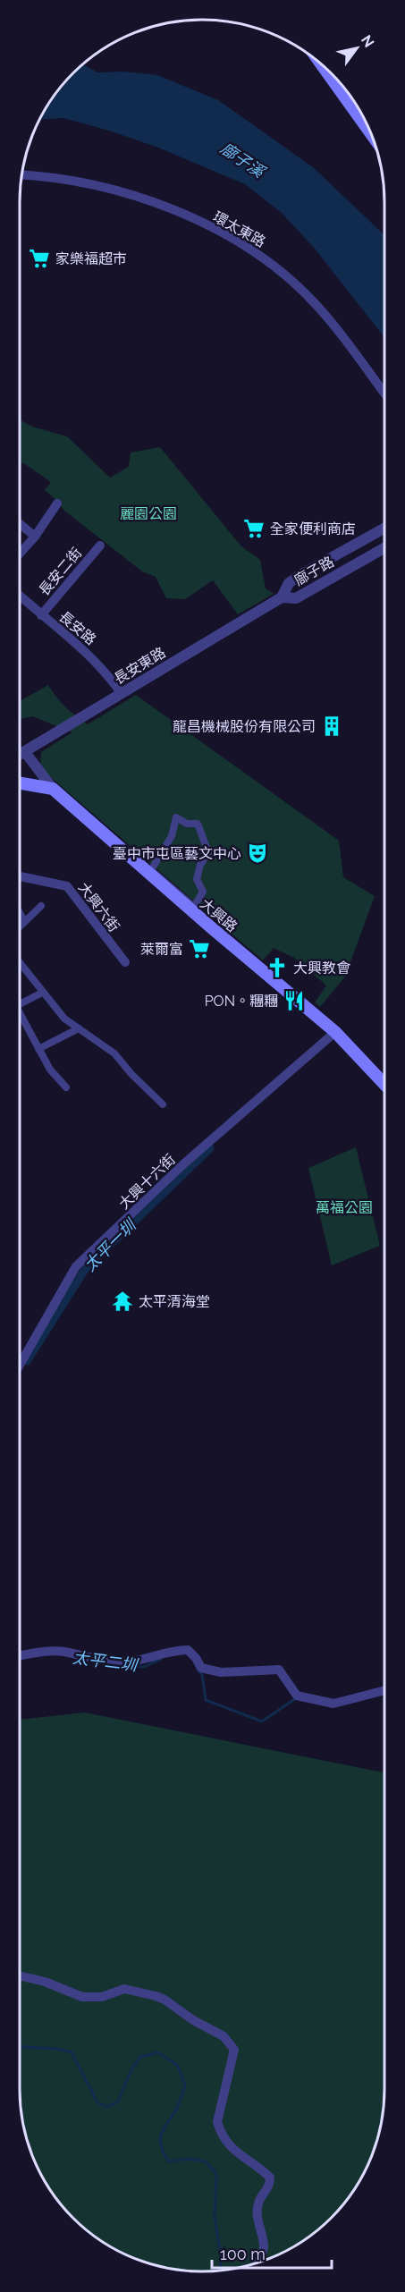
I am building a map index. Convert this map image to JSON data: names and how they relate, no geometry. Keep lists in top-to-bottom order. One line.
{"streets":{"main road":["大興路"],"street":["環太東路","廍子路","長安二街","長安路","長安東路","大興六街","大興十六街"]},"crossings":[["廍子路","長安東路"],["長安二街","長安路"],["長安路","長安東路"],["大興路","大興十六街"]],"water":["廍子溪","太平一圳","太平二圳"],"parks":["麗園公園","萬福公園"],"places":{"supermarket":["家樂福超市","全家便利商店","萊爾富"],"building":["龍昌機械股份有限公司"],"theatre":["臺中市屯區藝文中心"],"church":["大興教會"],"restaurant":["PON。糰糰"],"temple":["太平清海堂"]},"scale_bar":"100 m","north":"top right"}
